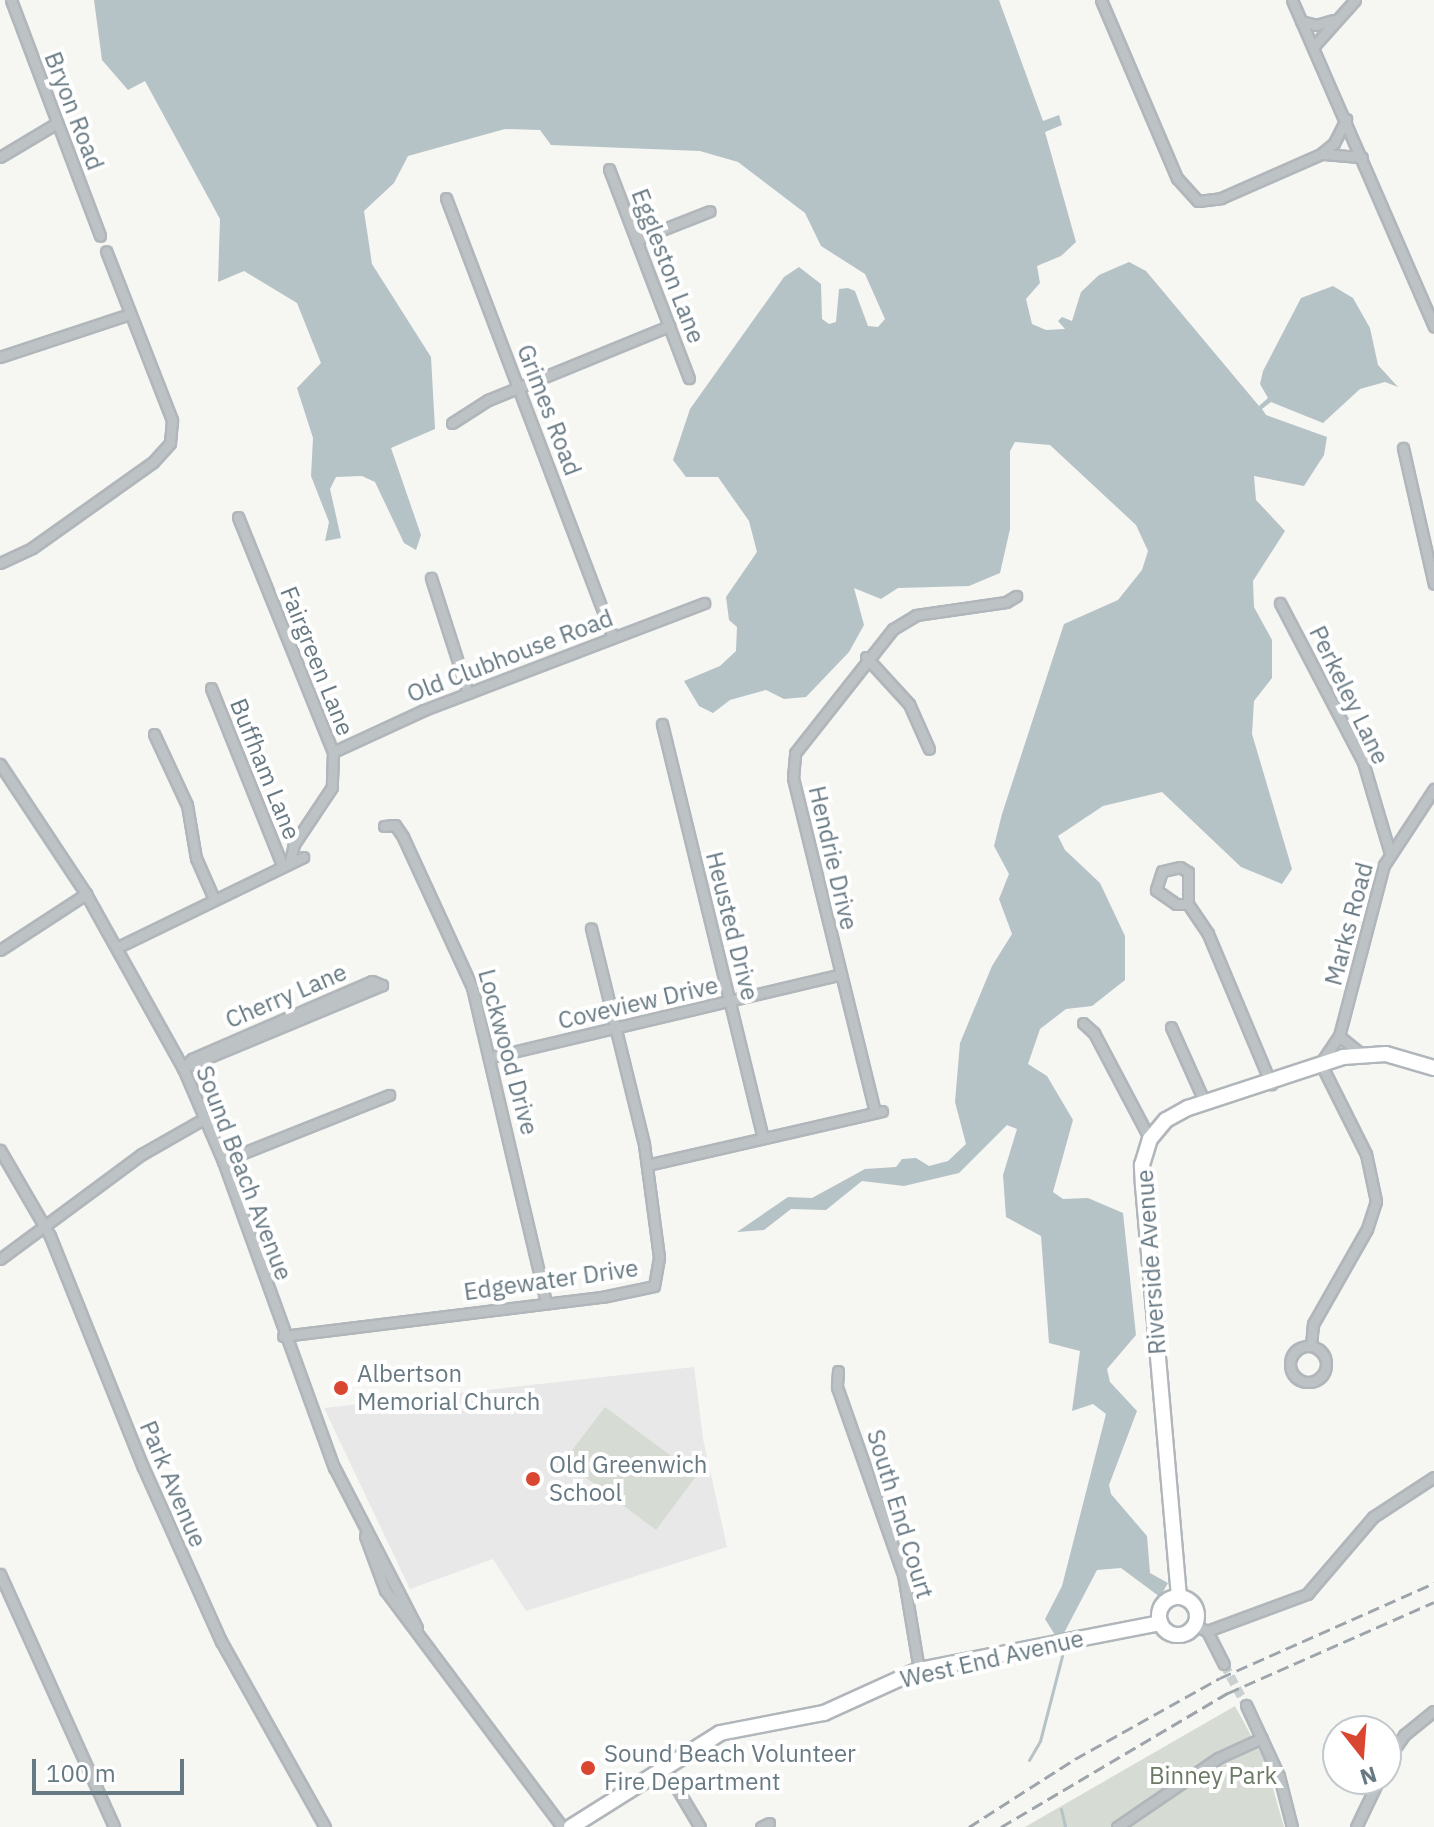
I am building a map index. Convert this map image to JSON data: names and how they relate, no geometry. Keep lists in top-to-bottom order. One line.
{"streets":{"street":["Bryon Road","Eggleston Lane","Grimes Road","Old Clubhouse Road","Fairgreen Lane","Perkeley Lane","Buffham Lane","Hendrie Drive","Marks Road","Heusted Drive","Cherry Lane","Coveview Drive","Lockwood Drive","Sound Beach Avenue","Riverside Avenue","Edgewater Drive","Park Avenue","South End Court","West End Avenue"]},"crossings":[["Grimes Road","Old Clubhouse Road"],["Old Clubhouse Road","Fairgreen Lane"],["Fairgreen Lane","Buffham Lane"],["Perkeley Lane","Marks Road"],["Hendrie Drive","Heusted Drive"],["Hendrie Drive","Coveview Drive"],["Marks Road","Riverside Avenue"],["Heusted Drive","Coveview Drive"],["Cherry Lane","Sound Beach Avenue"],["Coveview Drive","Lockwood Drive"],["Lockwood Drive","Edgewater Drive"],["Sound Beach Avenue","Edgewater Drive"],["Riverside Avenue","West End Avenue"],["South End Court","West End Avenue"]],"parks":["Binney Park"],"places":["Albertson Memorial Church","Old Greenwich School","Sound Beach Volunteer Fire Department"],"scale_bar":"100 m","north":"bottom"}
